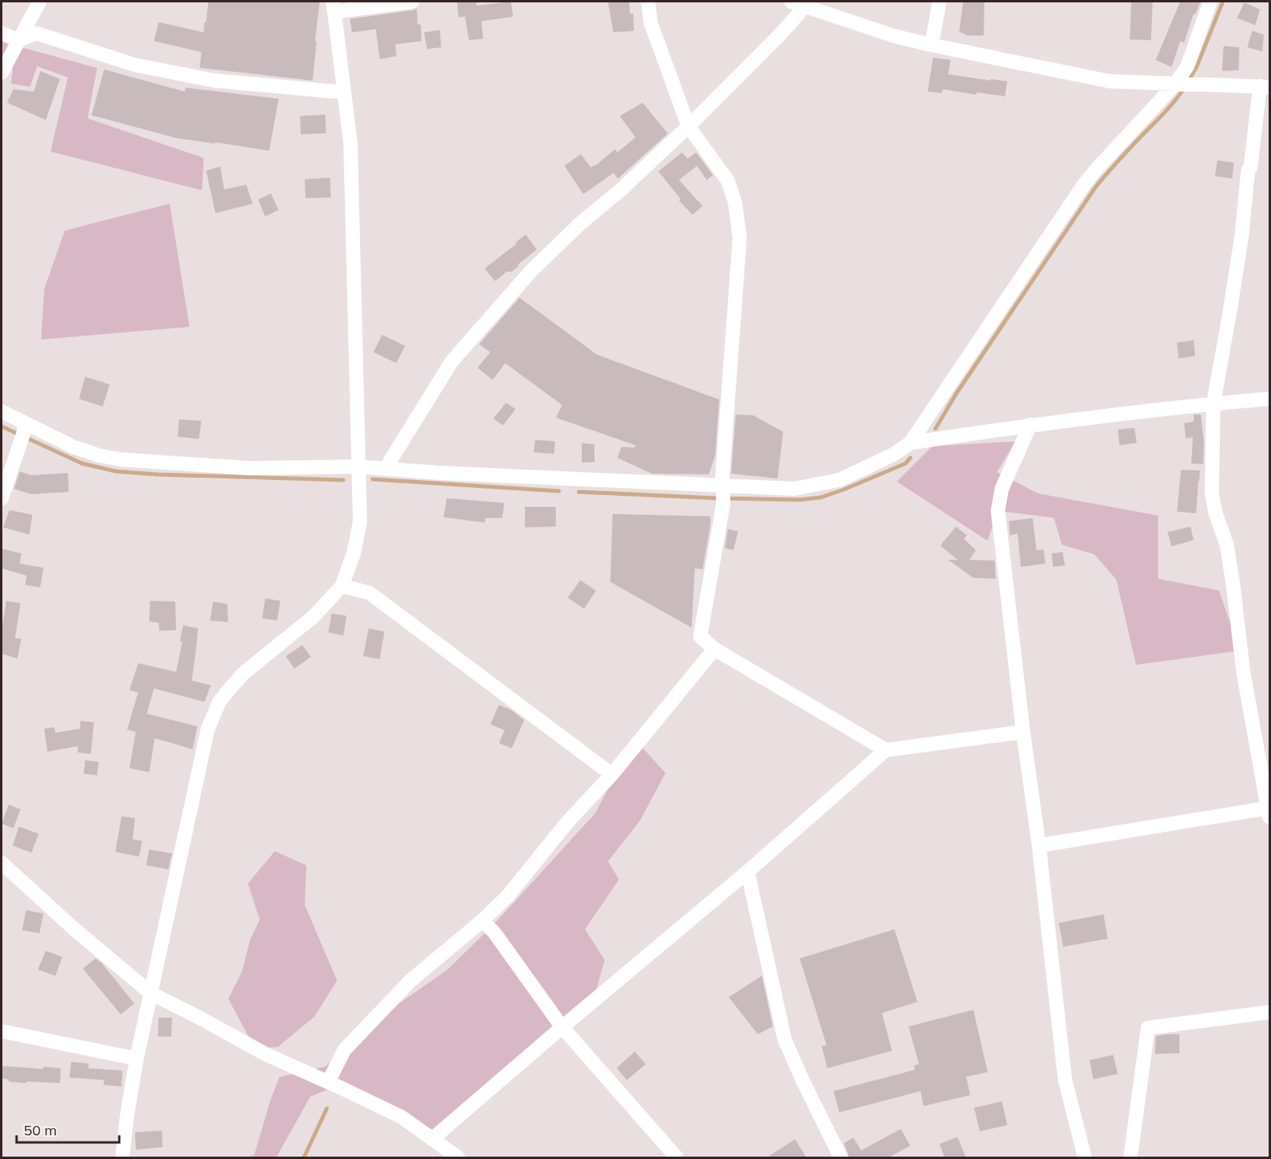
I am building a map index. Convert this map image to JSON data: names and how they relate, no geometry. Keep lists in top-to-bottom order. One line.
{"scale_bar":"50 m"}
